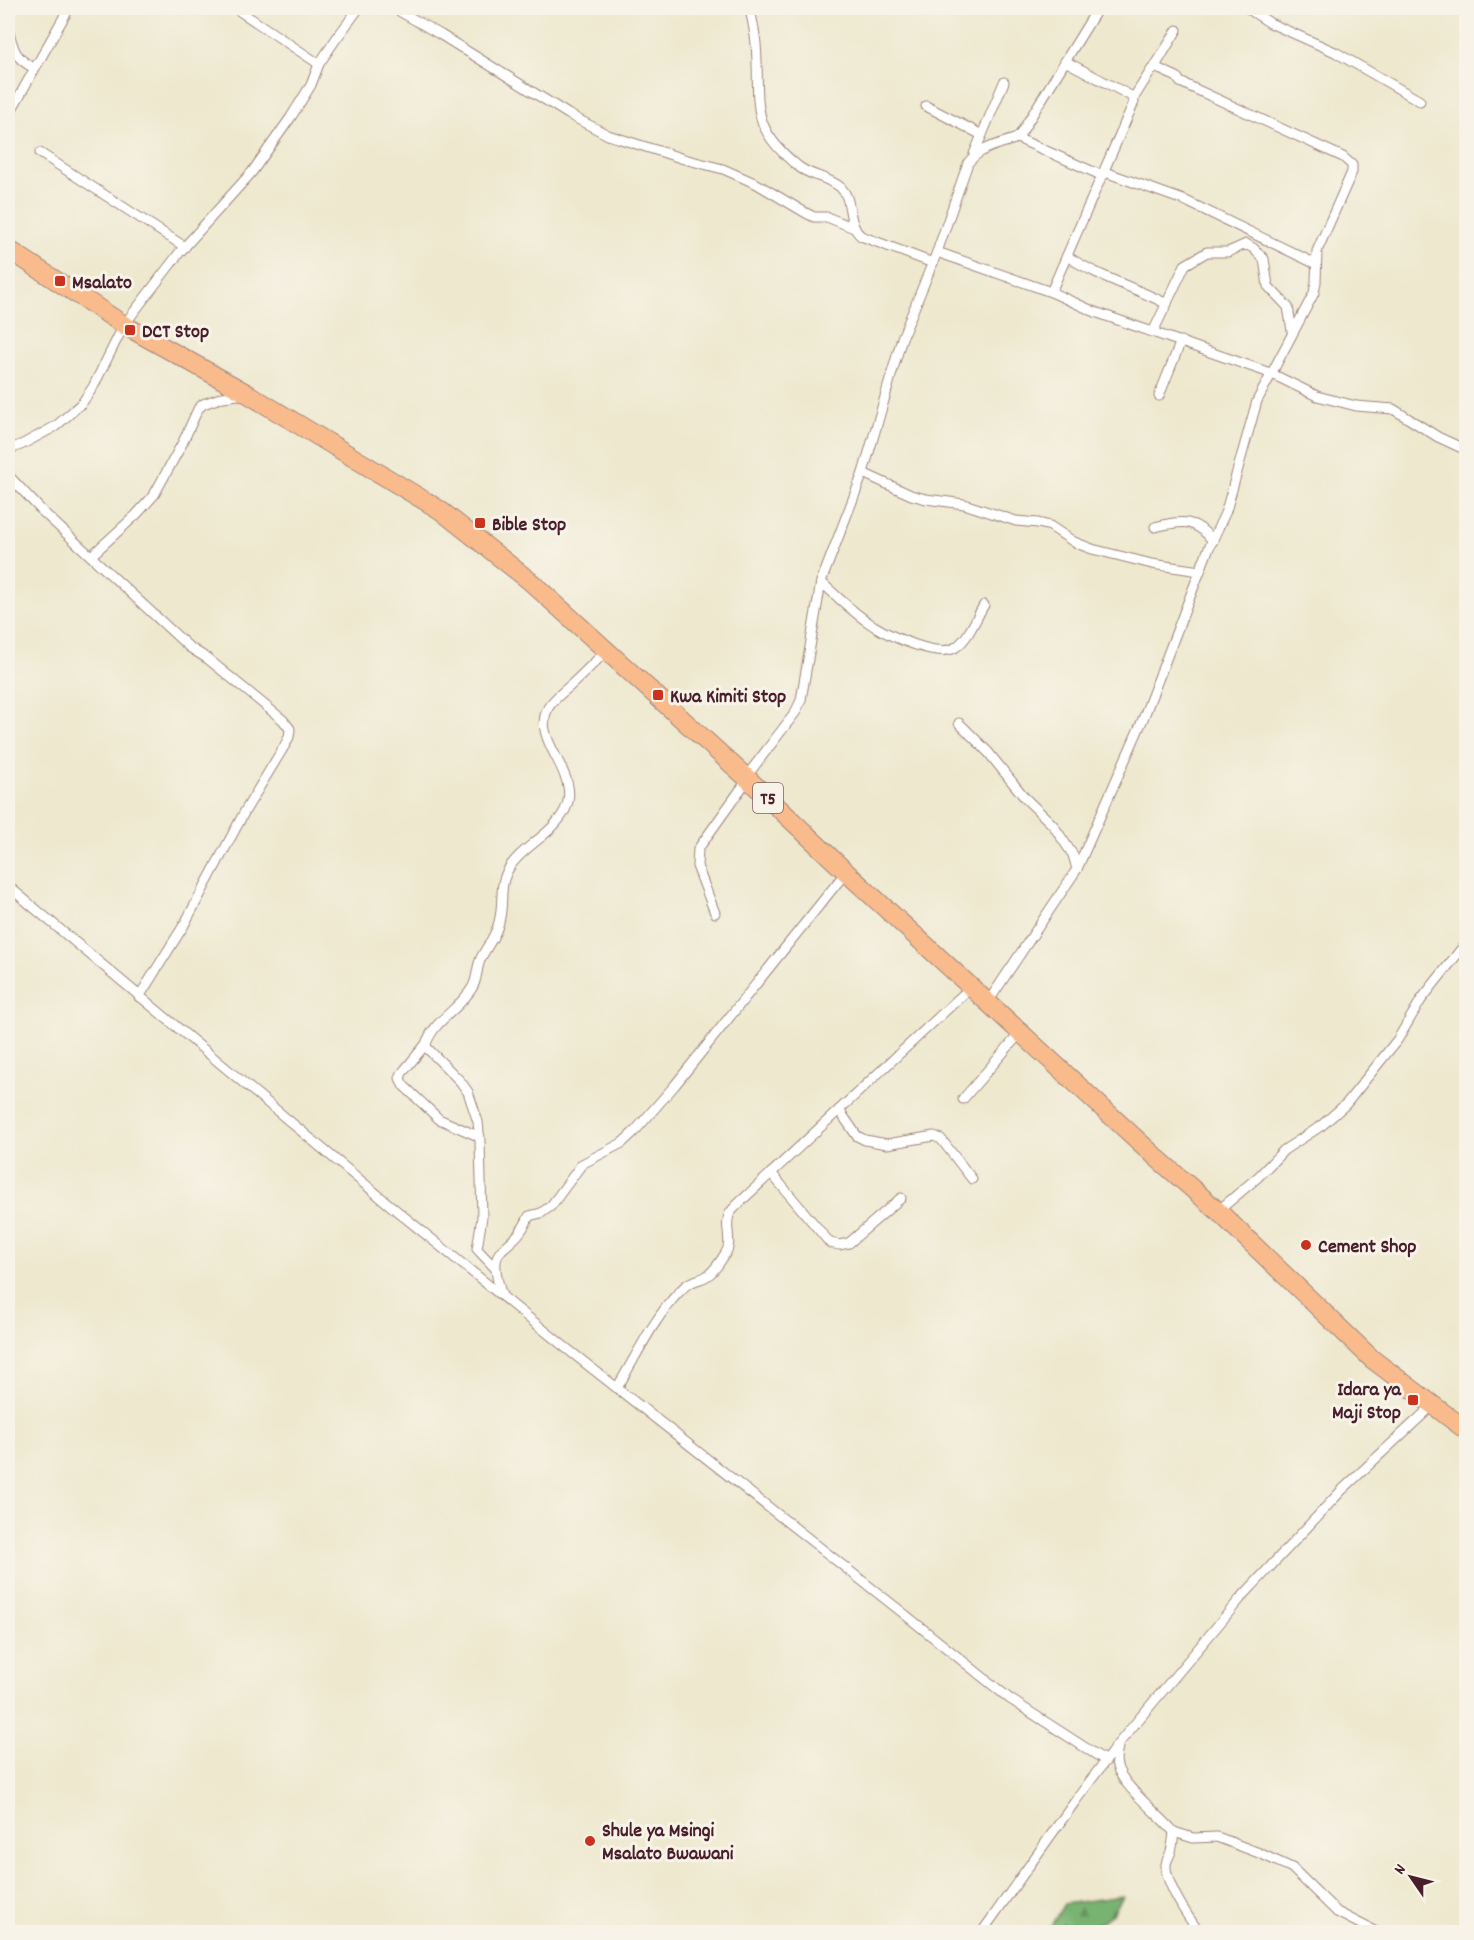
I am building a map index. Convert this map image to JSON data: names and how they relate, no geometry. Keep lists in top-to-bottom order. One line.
{"streets":{"highway":["T5"]},"places":{"transit":["Msalato","DCT Stop","Bible Stop","Kwa Kimiti Stop","Idara ya Maji Stop"],"other":["Cement Shop","Shule ya Msingi Msalato Bwawani"]},"north":"top left"}
